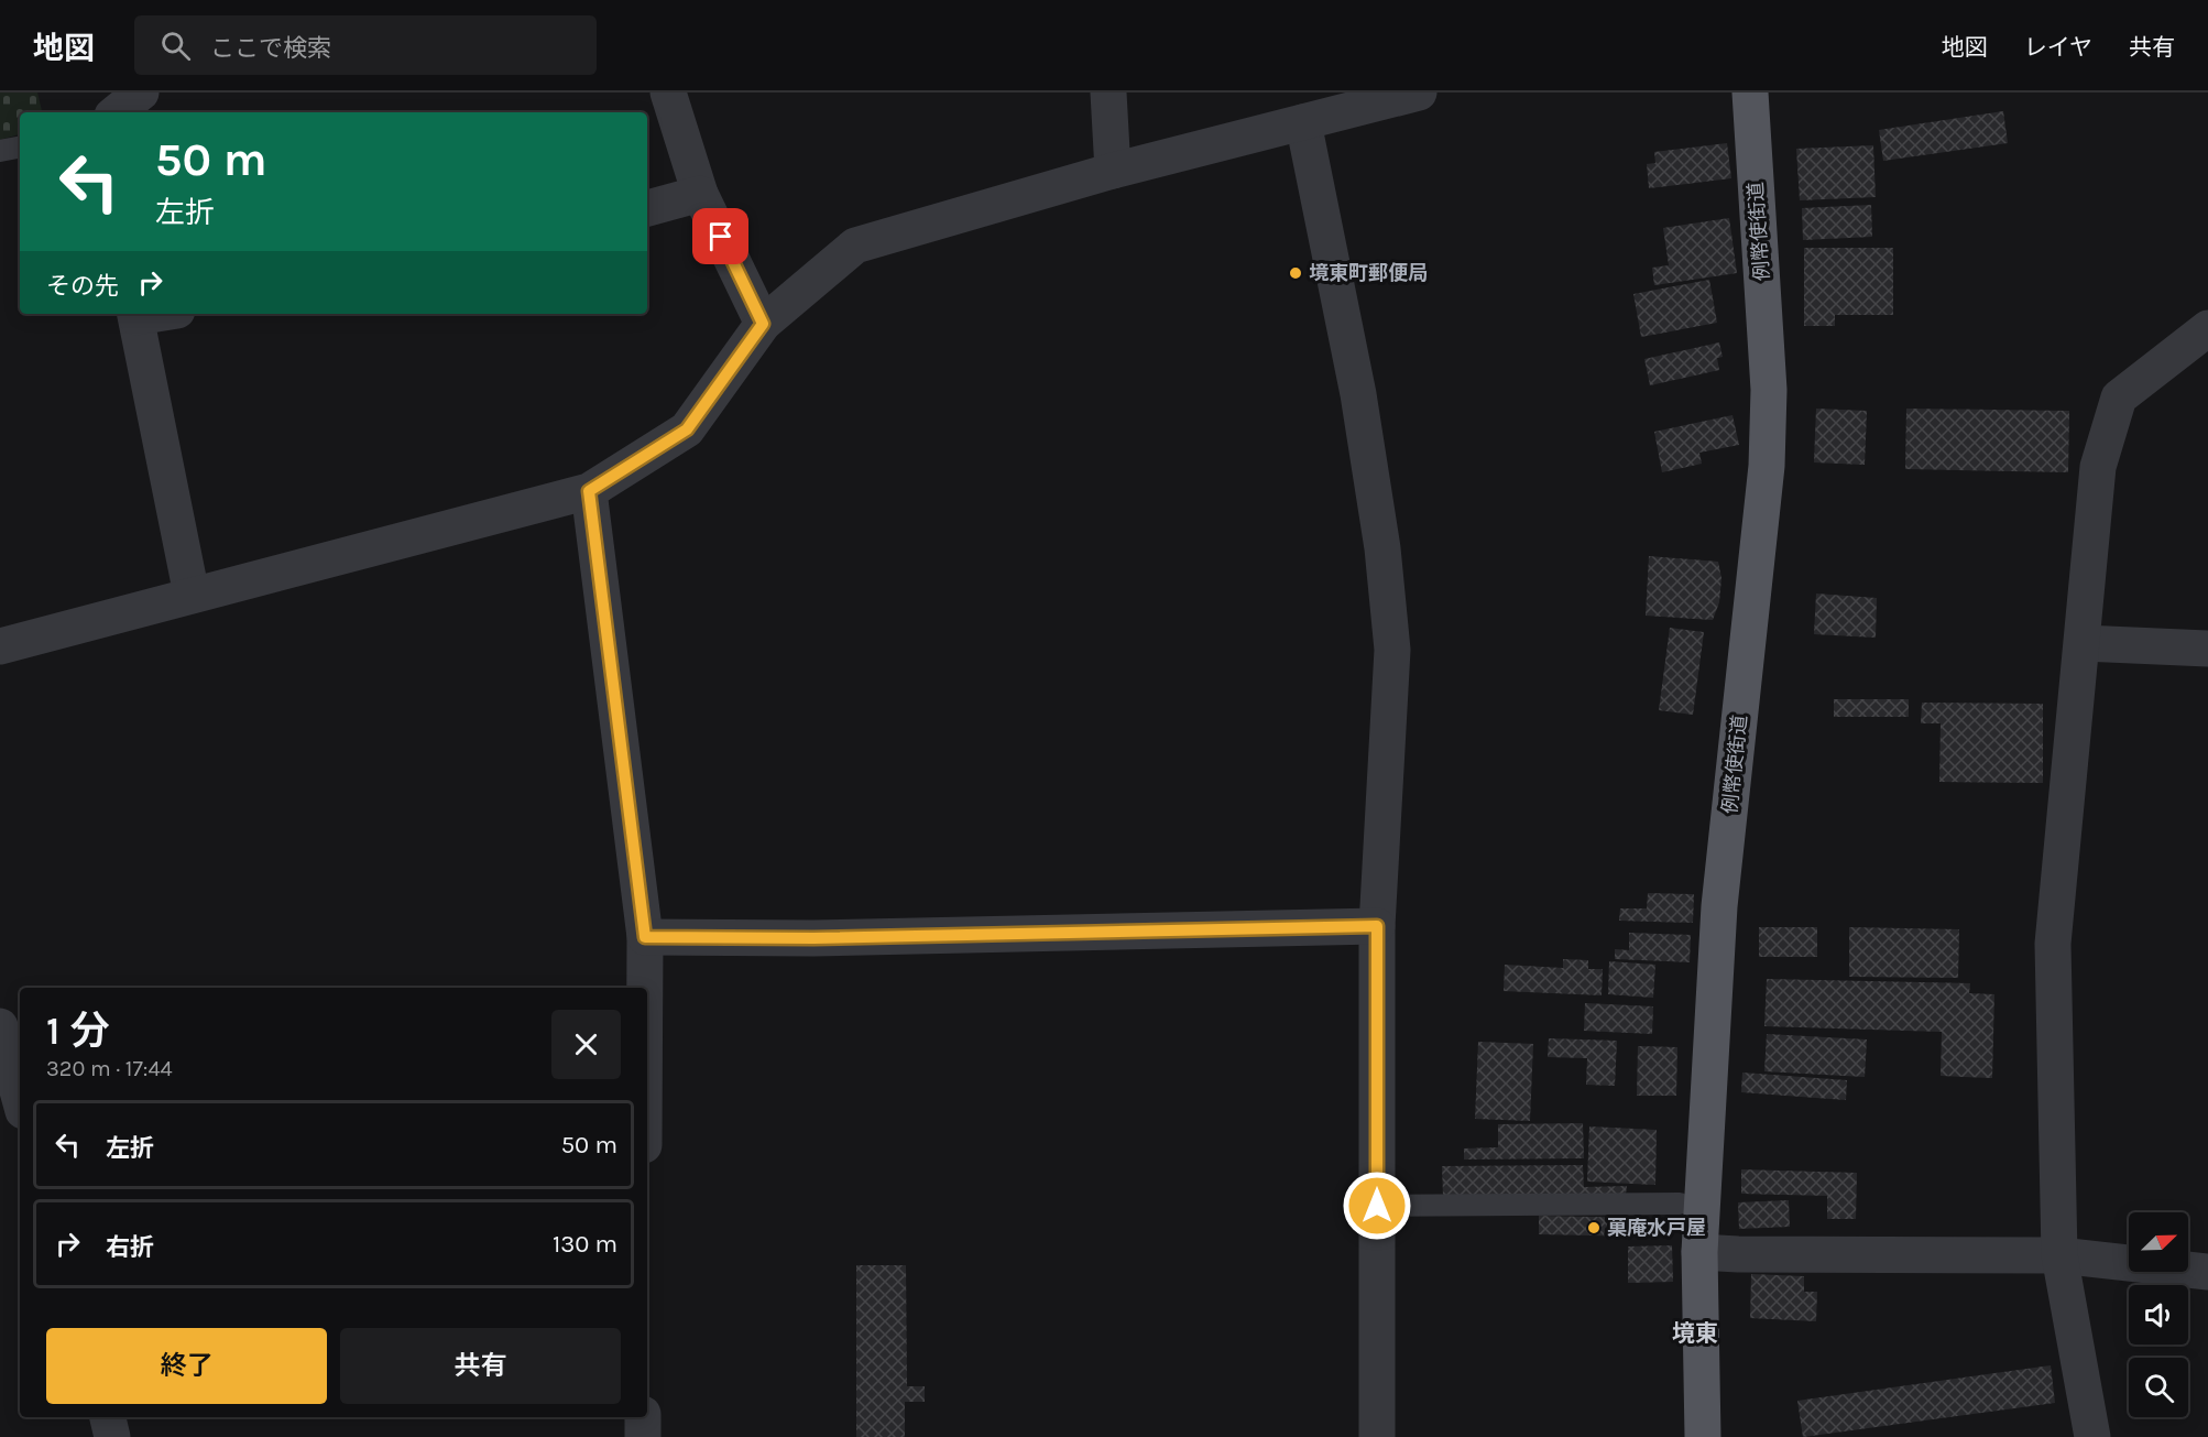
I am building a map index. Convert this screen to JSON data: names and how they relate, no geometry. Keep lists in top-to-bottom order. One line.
{"streets":{"main road":["例幣使街道"]},"districts":["境東"],"places":["境東町郵便局","菓庵水戸屋"],"north":"top right","page":{"header":"地図","search":"ここで検索","nav":["地図","レイヤ","共有"],"turn":["50 m","左折"],"then":"その先","heading":["1 分","320 m · 17:44"],"list":[{"name":"左折","value":"50 m"},{"name":"右折","value":"130 m"}],"buttons":["終了","共有"]}}
